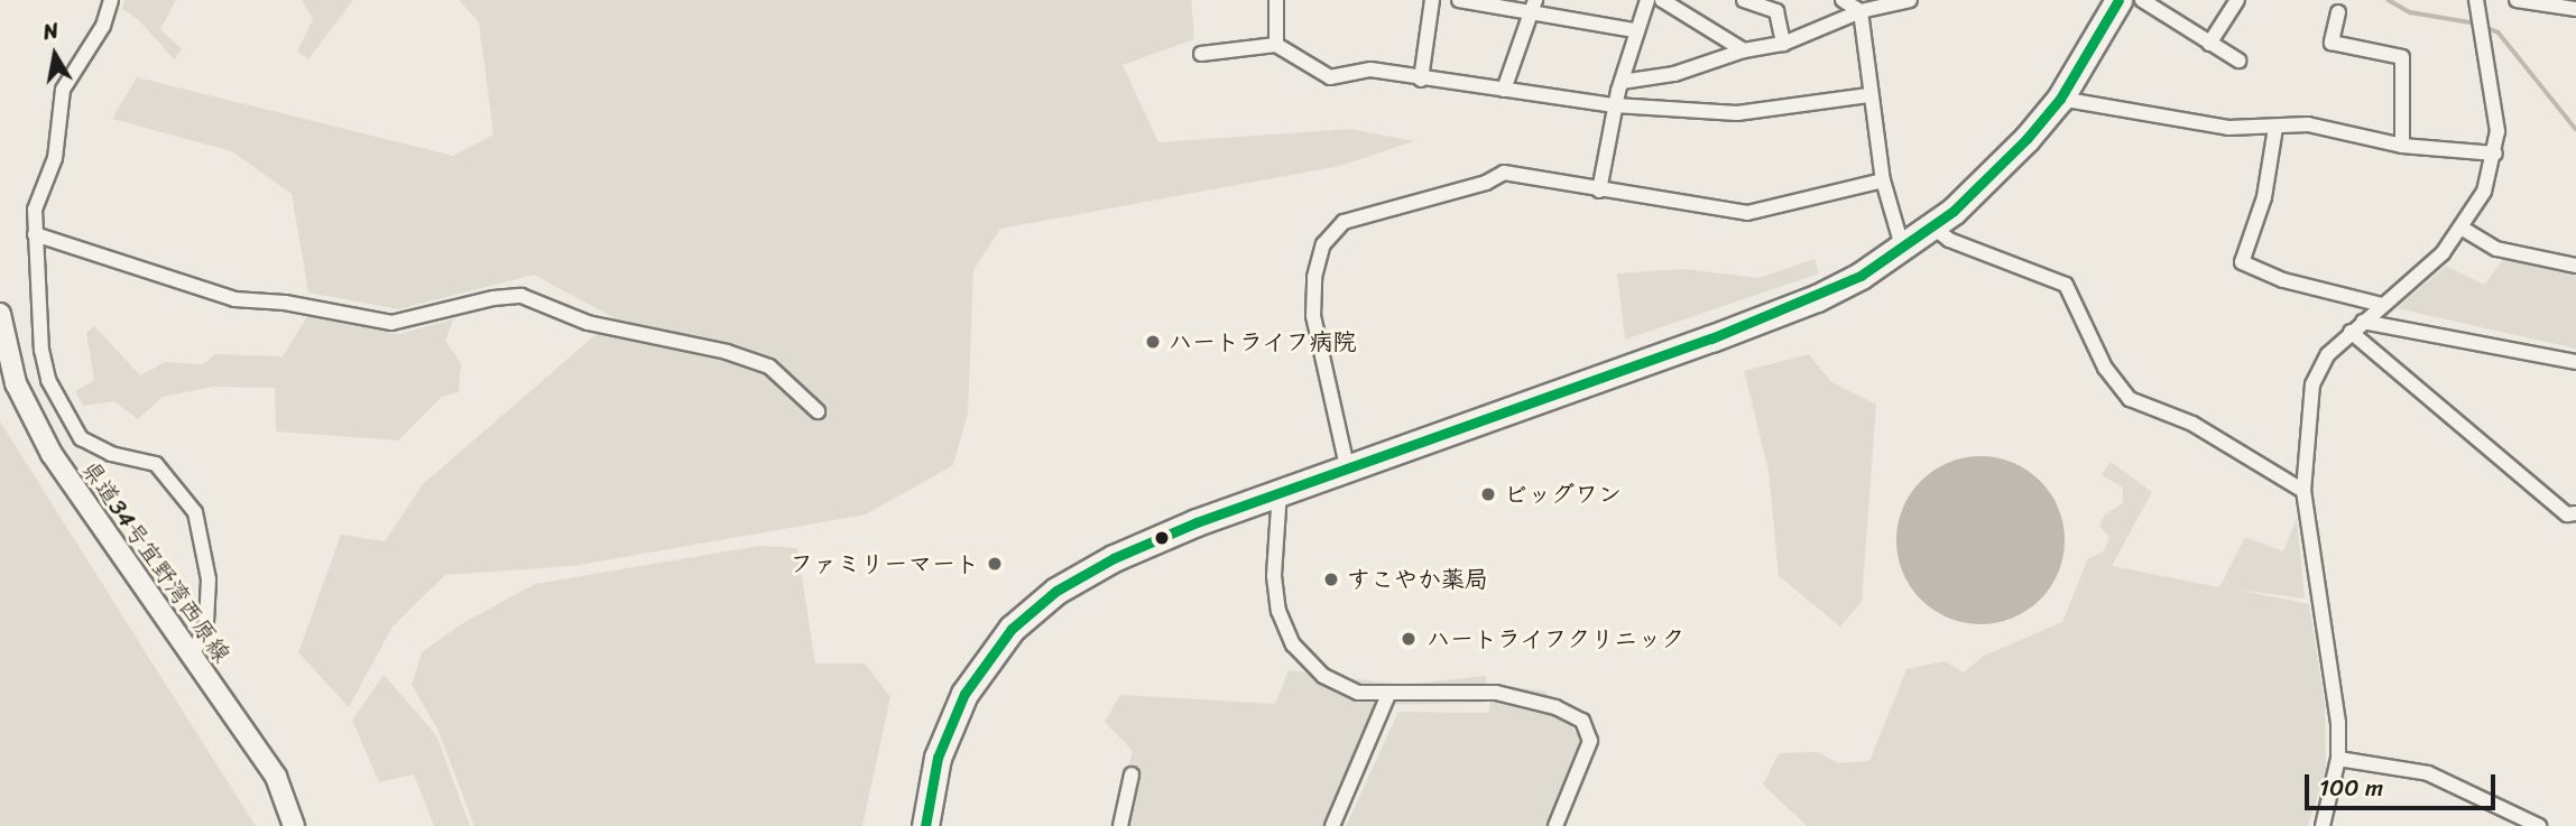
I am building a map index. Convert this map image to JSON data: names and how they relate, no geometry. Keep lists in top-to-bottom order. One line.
{"streets":{"main road":["県道34号宜野湾西原線"]},"places":["ハートライフ病院","ビッグワン","ファミリーマート","すこやか薬局","ハートライフクリニック"],"scale_bar":"100 m","north":"top"}
